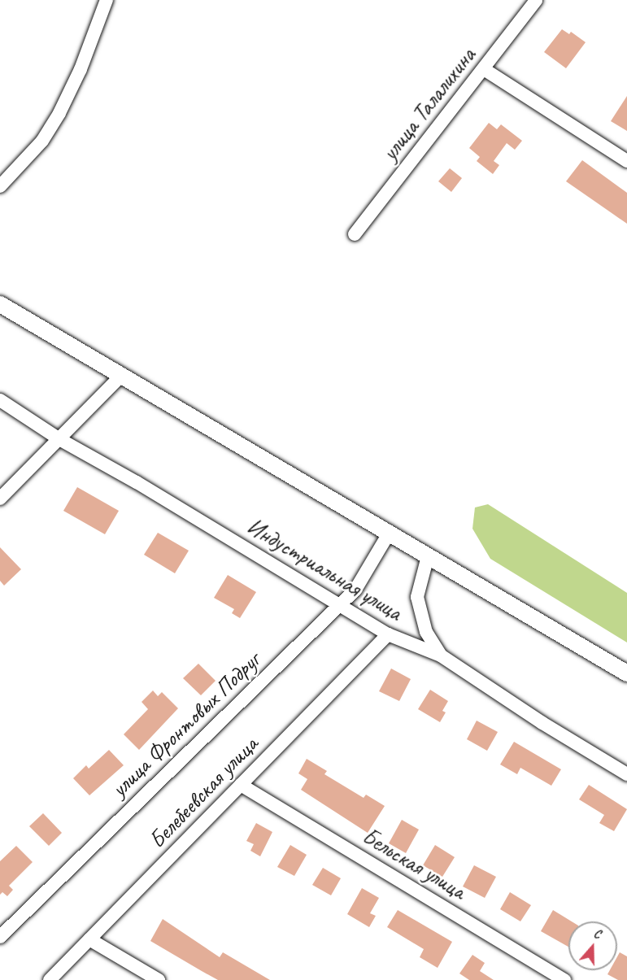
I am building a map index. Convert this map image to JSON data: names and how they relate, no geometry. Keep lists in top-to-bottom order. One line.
{"streets":{"street":["улица Талалихина","Индустриальная улица","улица Фронтовых Подруг","Белебеевская улица","Бельская улица"]},"crossings":[["Индустриальная улица","улица Фронтовых Подруг"],["Индустриальная улица","Белебеевская улица"],["Белебеевская улица","Бельская улица"]],"north":"top"}
